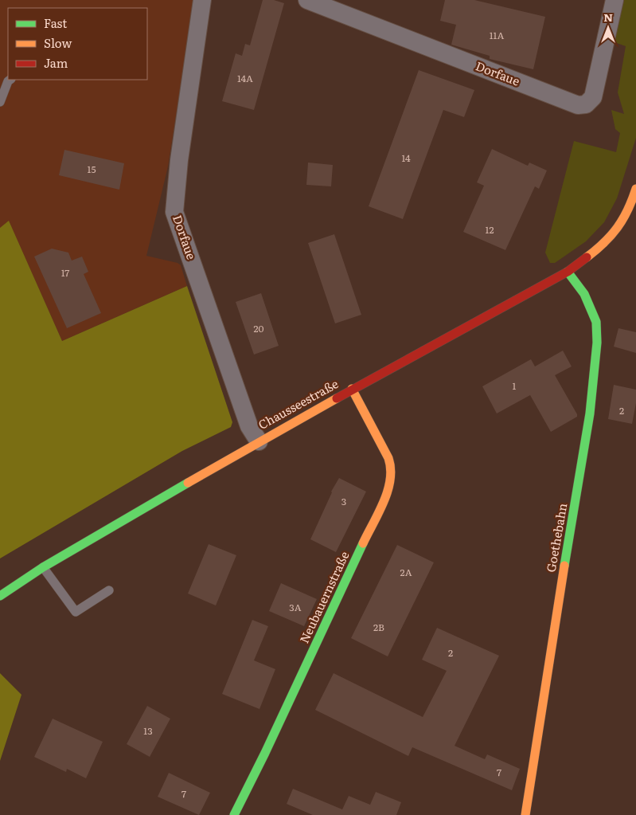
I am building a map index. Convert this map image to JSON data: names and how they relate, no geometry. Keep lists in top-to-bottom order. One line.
{"streets":{"street":["Dorfaue","Chausseestraße","Goethebahn","Neubauernstraße"]},"crossings":[["Dorfaue","Chausseestraße"],["Chausseestraße","Goethebahn"],["Chausseestraße","Neubauernstraße"]],"house_numbers":["11A","14A","14","15","12","17","20","1","2","3","2A","3A","2B","2","13","7","7"],"legend":["Fast","Slow","Jam"],"north":"top"}
